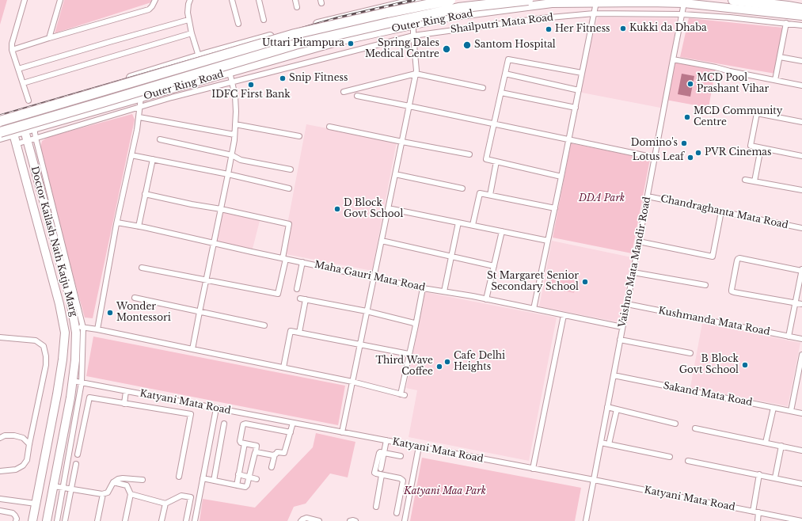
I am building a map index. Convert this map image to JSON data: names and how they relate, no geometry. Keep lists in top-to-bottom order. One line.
{"streets":{"highway":["Outer Ring Road"],"main road":["Doctor Kailash Nath Katju Marg"],"street":["Shailputri Mata Road","Chandraghanta Mata Road","Vaishno Mata Mandir Road","Maha Gauri Mata Road","Kushmanda Mata Road","Sakand Mata Road","Katyani Mata Road"]},"crossings":[["Outer Ring Road","Doctor Kailash Nath Katju Marg"],["Outer Ring Road","Vaishno Mata Mandir Road"],["Shailputri Mata Road","Doctor Kailash Nath Katju Marg"],["Shailputri Mata Road","Vaishno Mata Mandir Road"],["Chandraghanta Mata Road","Vaishno Mata Mandir Road"],["Doctor Kailash Nath Katju Marg","Katyani Mata Road"],["Vaishno Mata Mandir Road","Maha Gauri Mata Road"],["Vaishno Mata Mandir Road","Kushmanda Mata Road"],["Vaishno Mata Mandir Road","Sakand Mata Road"],["Vaishno Mata Mandir Road","Katyani Mata Road"]],"parks":["DDA Park","Katyani Maa Park"],"places":["Kukki da Dhaba","Her Fitness","Uttari Pitampura","Santom Hospital","Spring Dales Medical Centre","Snip Fitness","MCD Pool Prashant Vihar","IDFC First Bank","MCD Community Centre","Domino's","PVR Cinemas","Lotus Leaf","D Block Govt School","St Margaret Senior Secondary School","Wonder Montessori","Cafe Delhi Heights","B Block Govt School","Third Wave Coffee"]}
